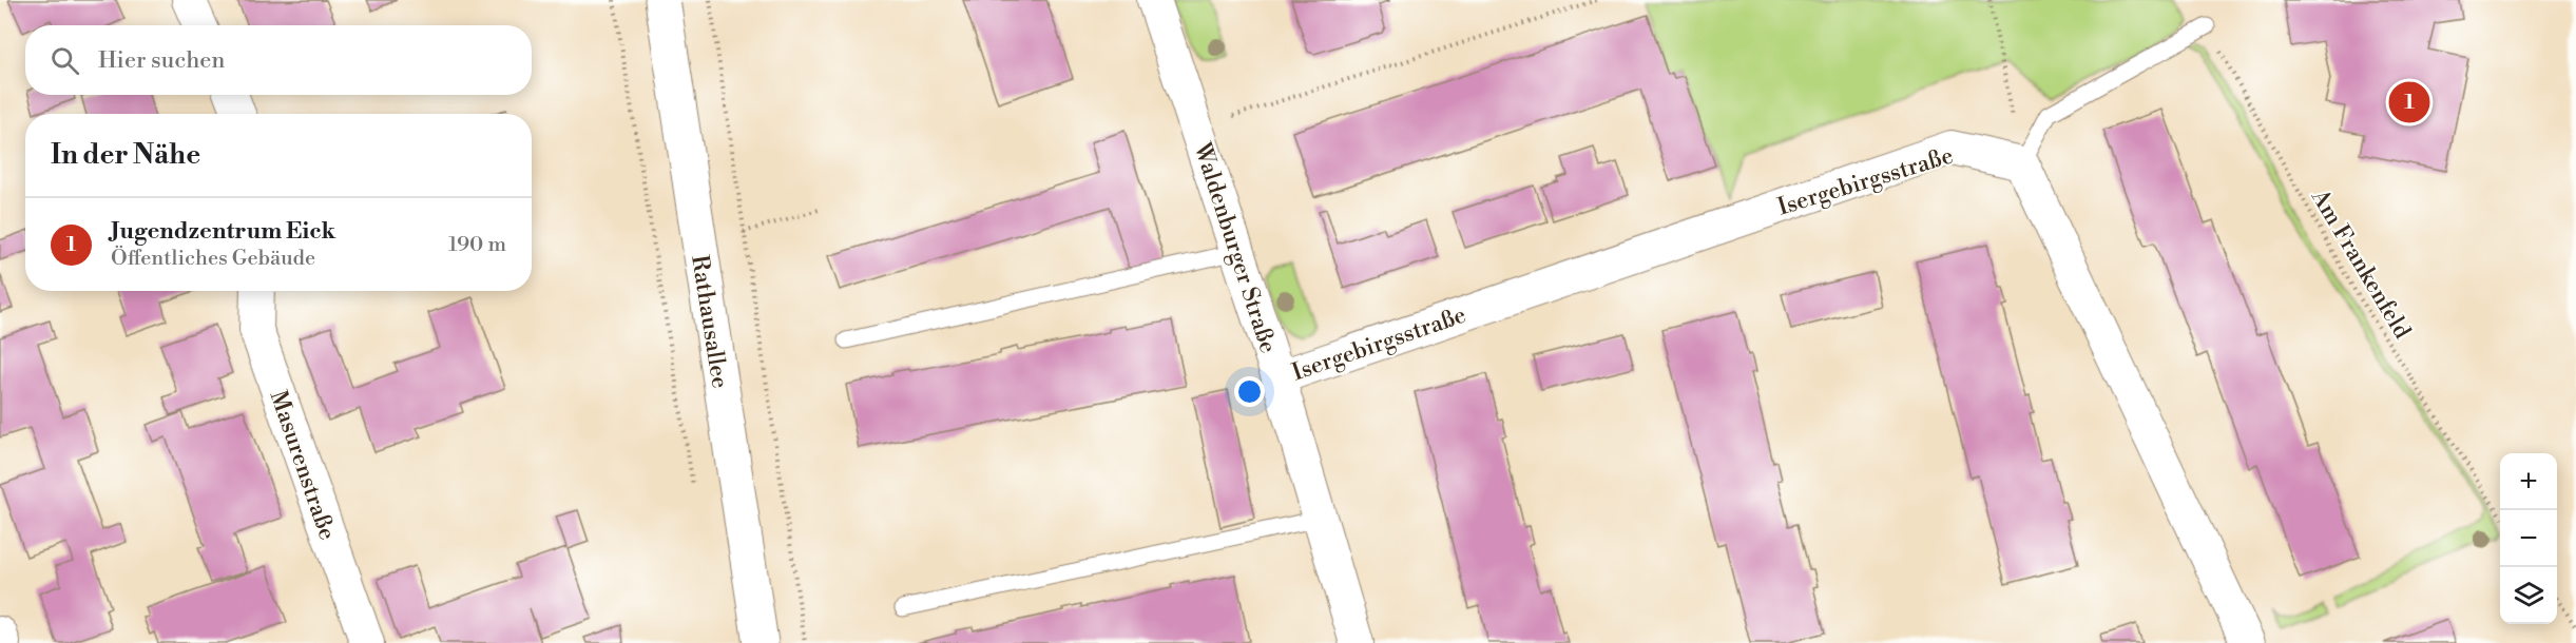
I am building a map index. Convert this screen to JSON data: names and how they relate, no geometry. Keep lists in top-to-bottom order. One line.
{"streets":{"street":["Isergebirgsstraße","Waldenburger Straße","Rathausallee","Masurenstraße"],"path":["Am Frankenfeld"]},"crossings":[["Isergebirgsstraße","Waldenburger Straße"]],"page":{"search":"Hier suchen","pins":"1","heading":"In der Nähe","list":[{"mark":"1","name":"Jugendzentrum Eick","note":"Öffentliches Gebäude","value":"190 m"}],"map_buttons":["+","−"]}}
